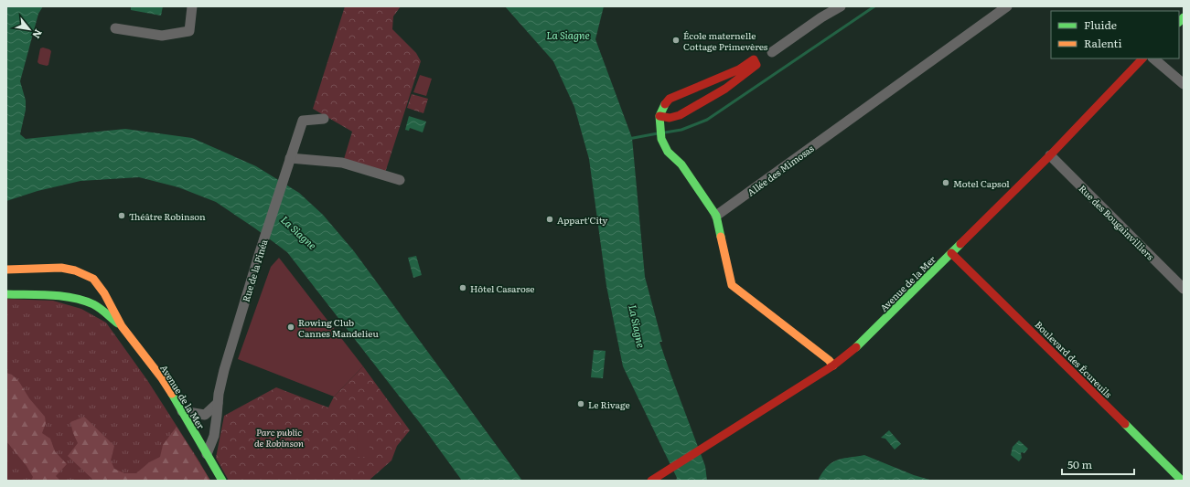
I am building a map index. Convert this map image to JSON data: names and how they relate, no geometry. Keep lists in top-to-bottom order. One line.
{"streets":{"main road":["Avenue de la Mer","Boulevard des Écureuils"],"street":["Allée des Mimosas","Rue des Bougainvilliers","Rue de la Pinéa"]},"crossings":[["Rue des Bougainvilliers","Avenue de la Mer"],["Rue de la Pinéa","Avenue de la Mer"],["Avenue de la Mer","Boulevard des Écureuils"]],"water":["La Siagne"],"parks":["Parc public de Robinson"],"places":["École maternelle Cottage Primevères","Motel Capsol","Théâtre Robinson","Appart'City","Hôtel Casarose","Rowing Club Cannes Mandelieu","Le Rivage"],"legend":["Fluide","Ralenti"],"scale_bar":"50 m","north":"bottom right"}
